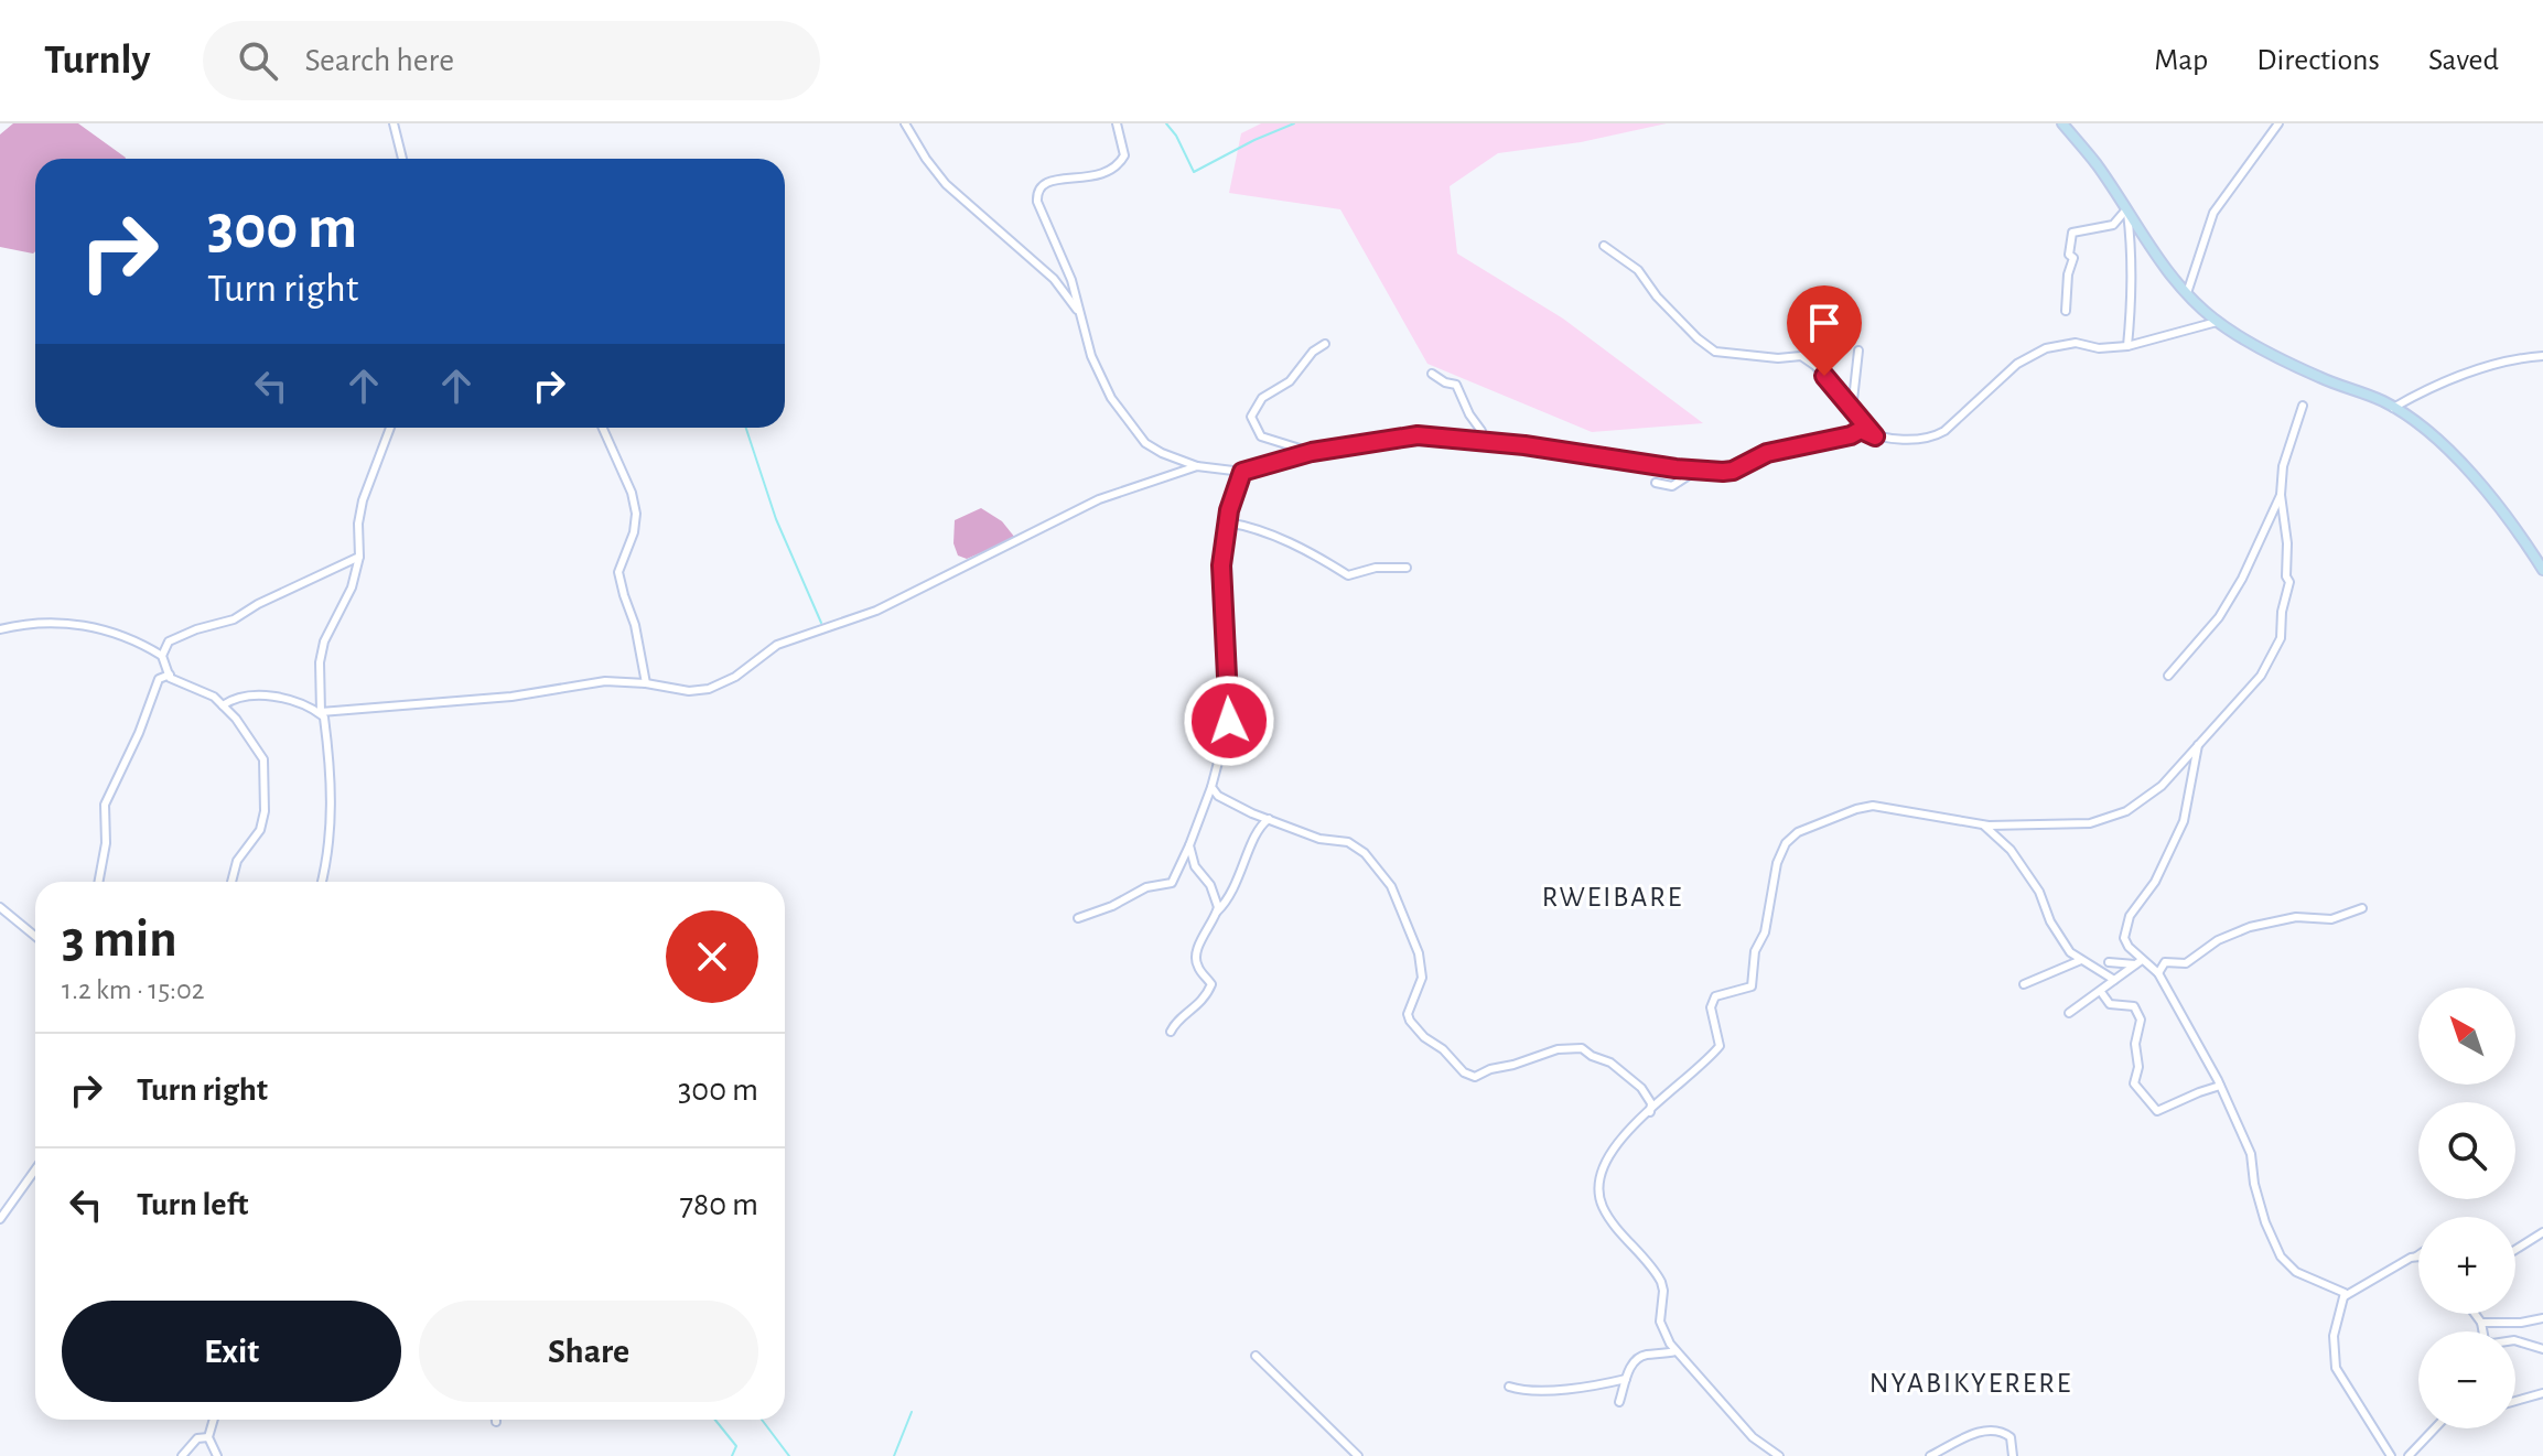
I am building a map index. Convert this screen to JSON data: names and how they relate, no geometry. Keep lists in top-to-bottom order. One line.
{"districts":["RWEIBARE","NYABIKYERERE"],"north":"top left","page":{"header":"Turnly","search":"Search here","nav":["Map","Directions","Saved"],"turn":["300 m","Turn right"],"heading":["3 min","1.2 km · 15:02"],"map_buttons":["+","−"],"list":[{"name":"Turn right","value":"300 m"},{"name":"Turn left","value":"780 m"}],"buttons":["Exit","Share"]}}
